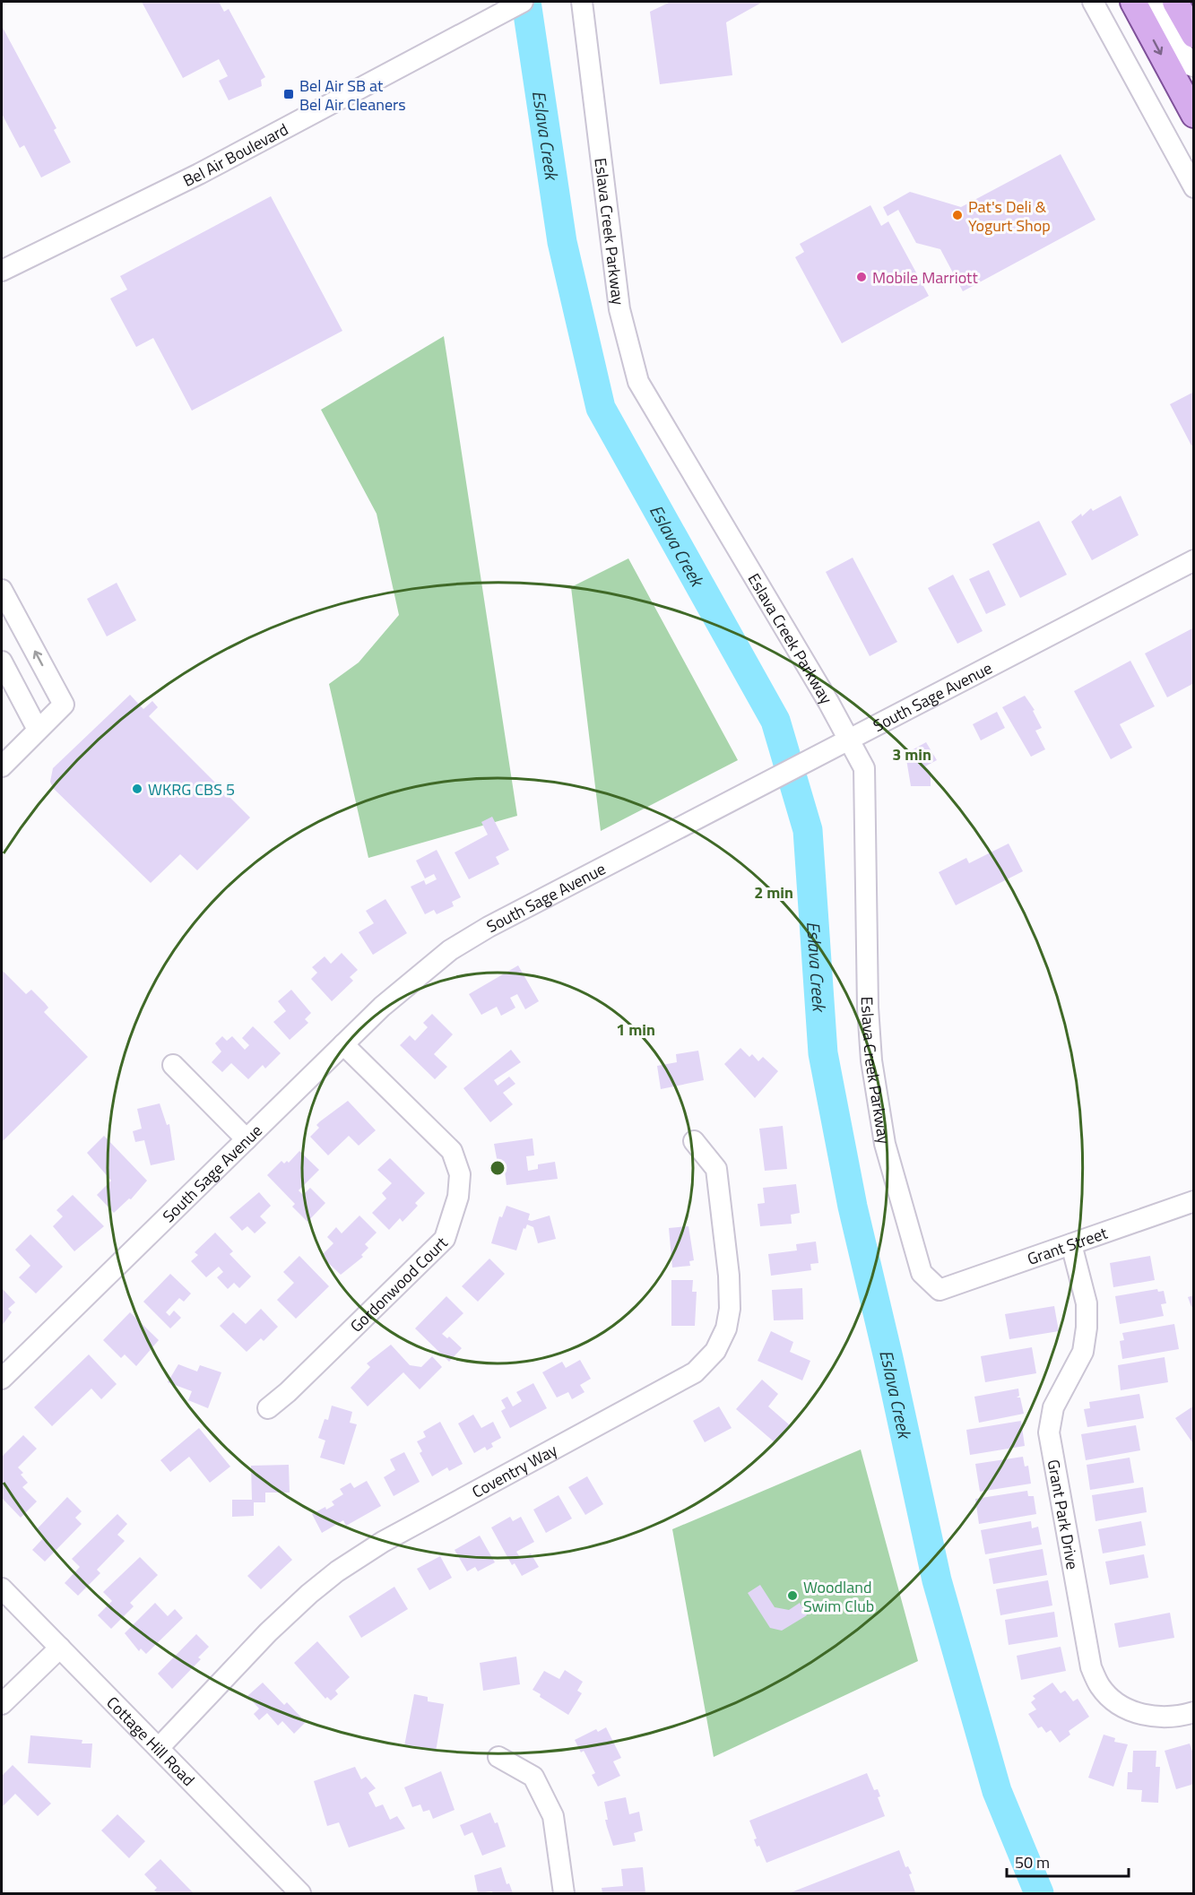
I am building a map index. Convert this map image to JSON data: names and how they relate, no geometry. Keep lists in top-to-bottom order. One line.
{"streets":{"street":["Bel Air Boulevard","Eslava Creek Parkway","South Sage Avenue","Grant Street","Gordonwood Court","Coventry Way","Grant Park Drive","Cottage Hill Road"]},"crossings":[["Eslava Creek Parkway","South Sage Avenue"],["Eslava Creek Parkway","Grant Street"],["South Sage Avenue","Gordonwood Court"],["Grant Street","Grant Park Drive"],["Coventry Way","Cottage Hill Road"]],"water":["Eslava Creek"],"places":{"transit":["Bel Air SB at Bel Air Cleaners"],"other":["Pat's Deli & Yogurt Shop","Mobile Marriott","WKRG CBS 5","Woodland Swim Club"]},"scale_bar":"50 m","rings":["3 min","2 min","1 min"]}
